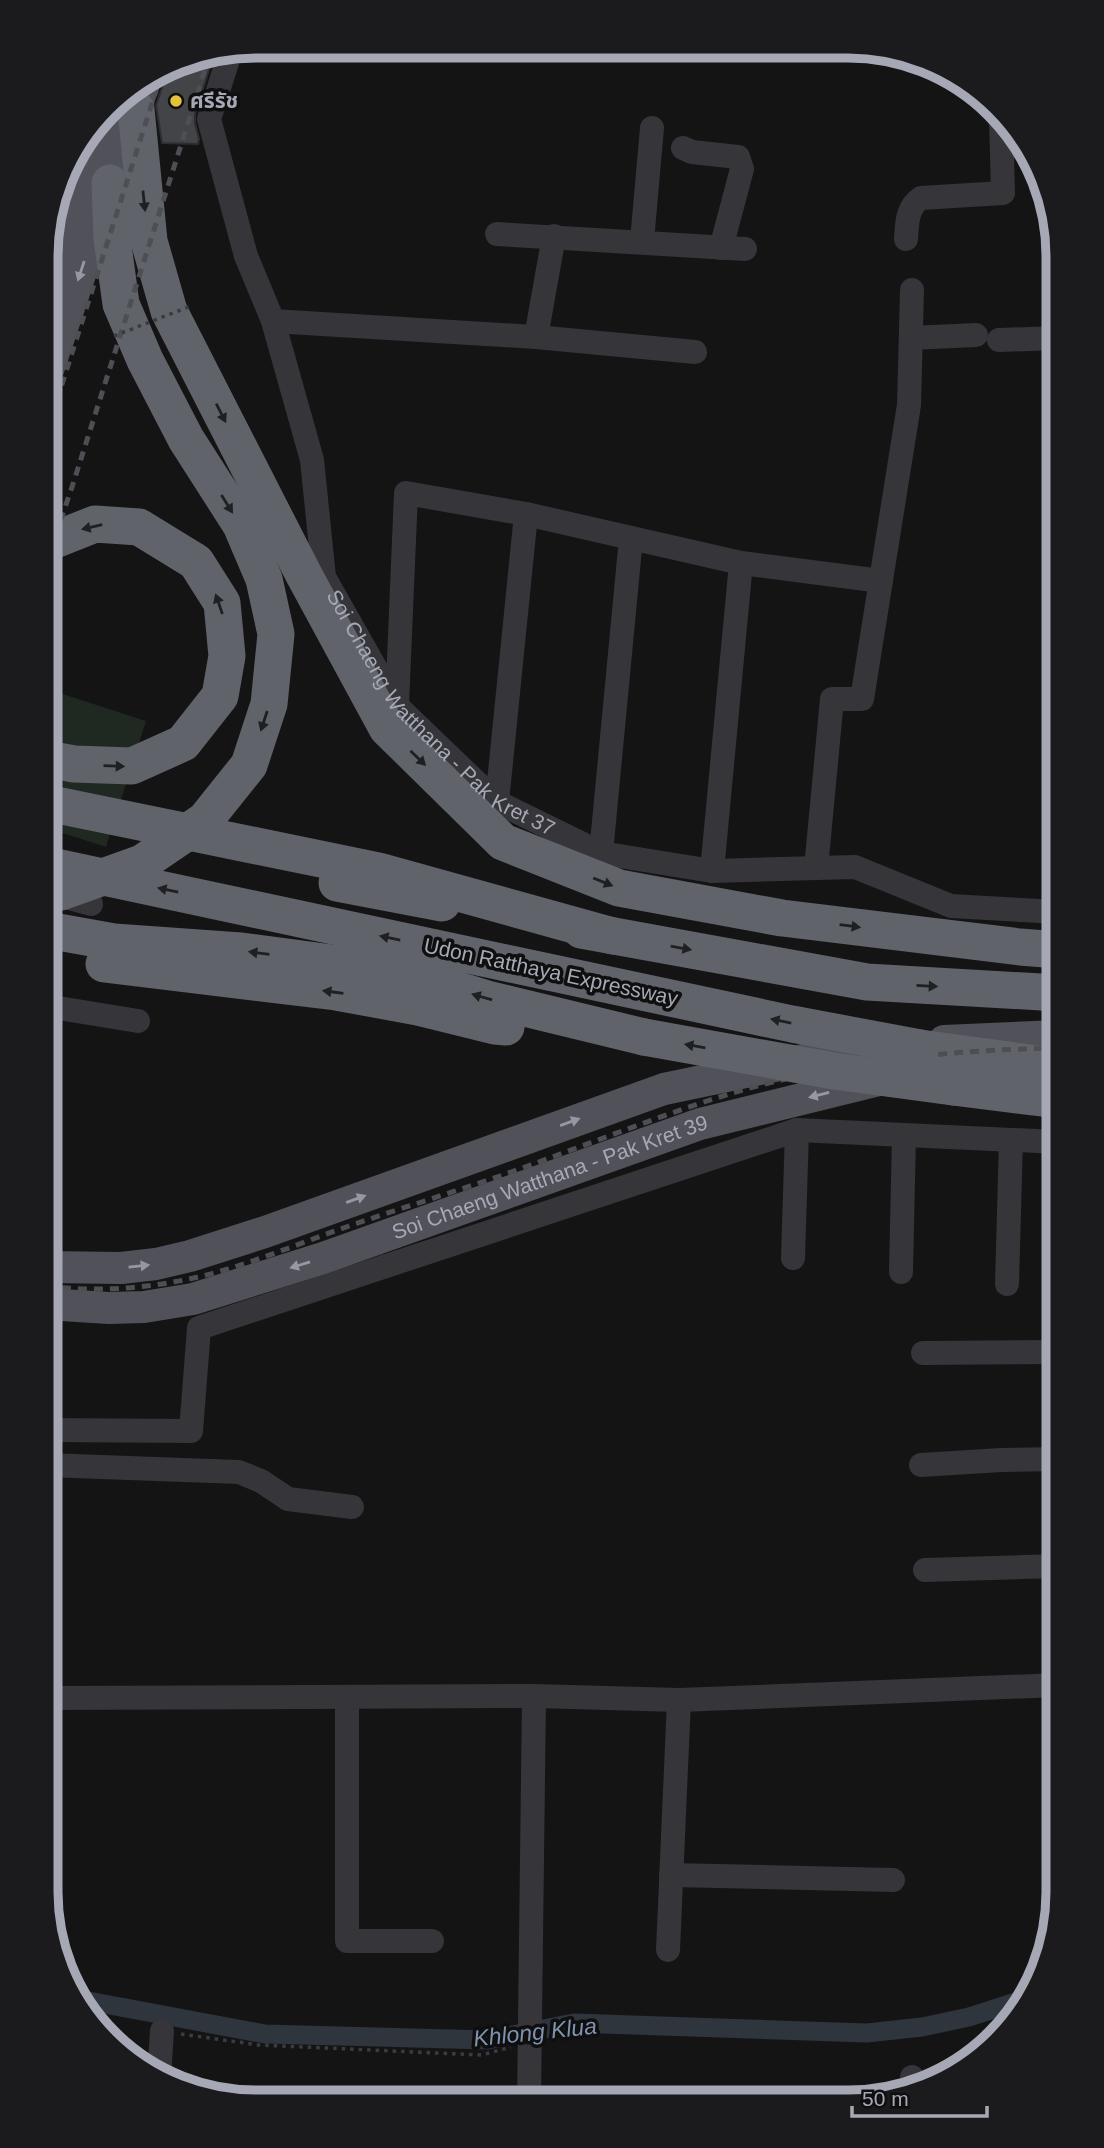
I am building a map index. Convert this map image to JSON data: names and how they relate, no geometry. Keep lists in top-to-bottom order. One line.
{"streets":{"highway":["Udon Ratthaya Expressway"],"main road":["Soi Chaeng Watthana - Pak Kret 39"],"street":["Soi Chaeng Watthana - Pak Kret 37"]},"water":["Khlong Klua"],"places":["ศรีรัช"],"scale_bar":"50 m"}
